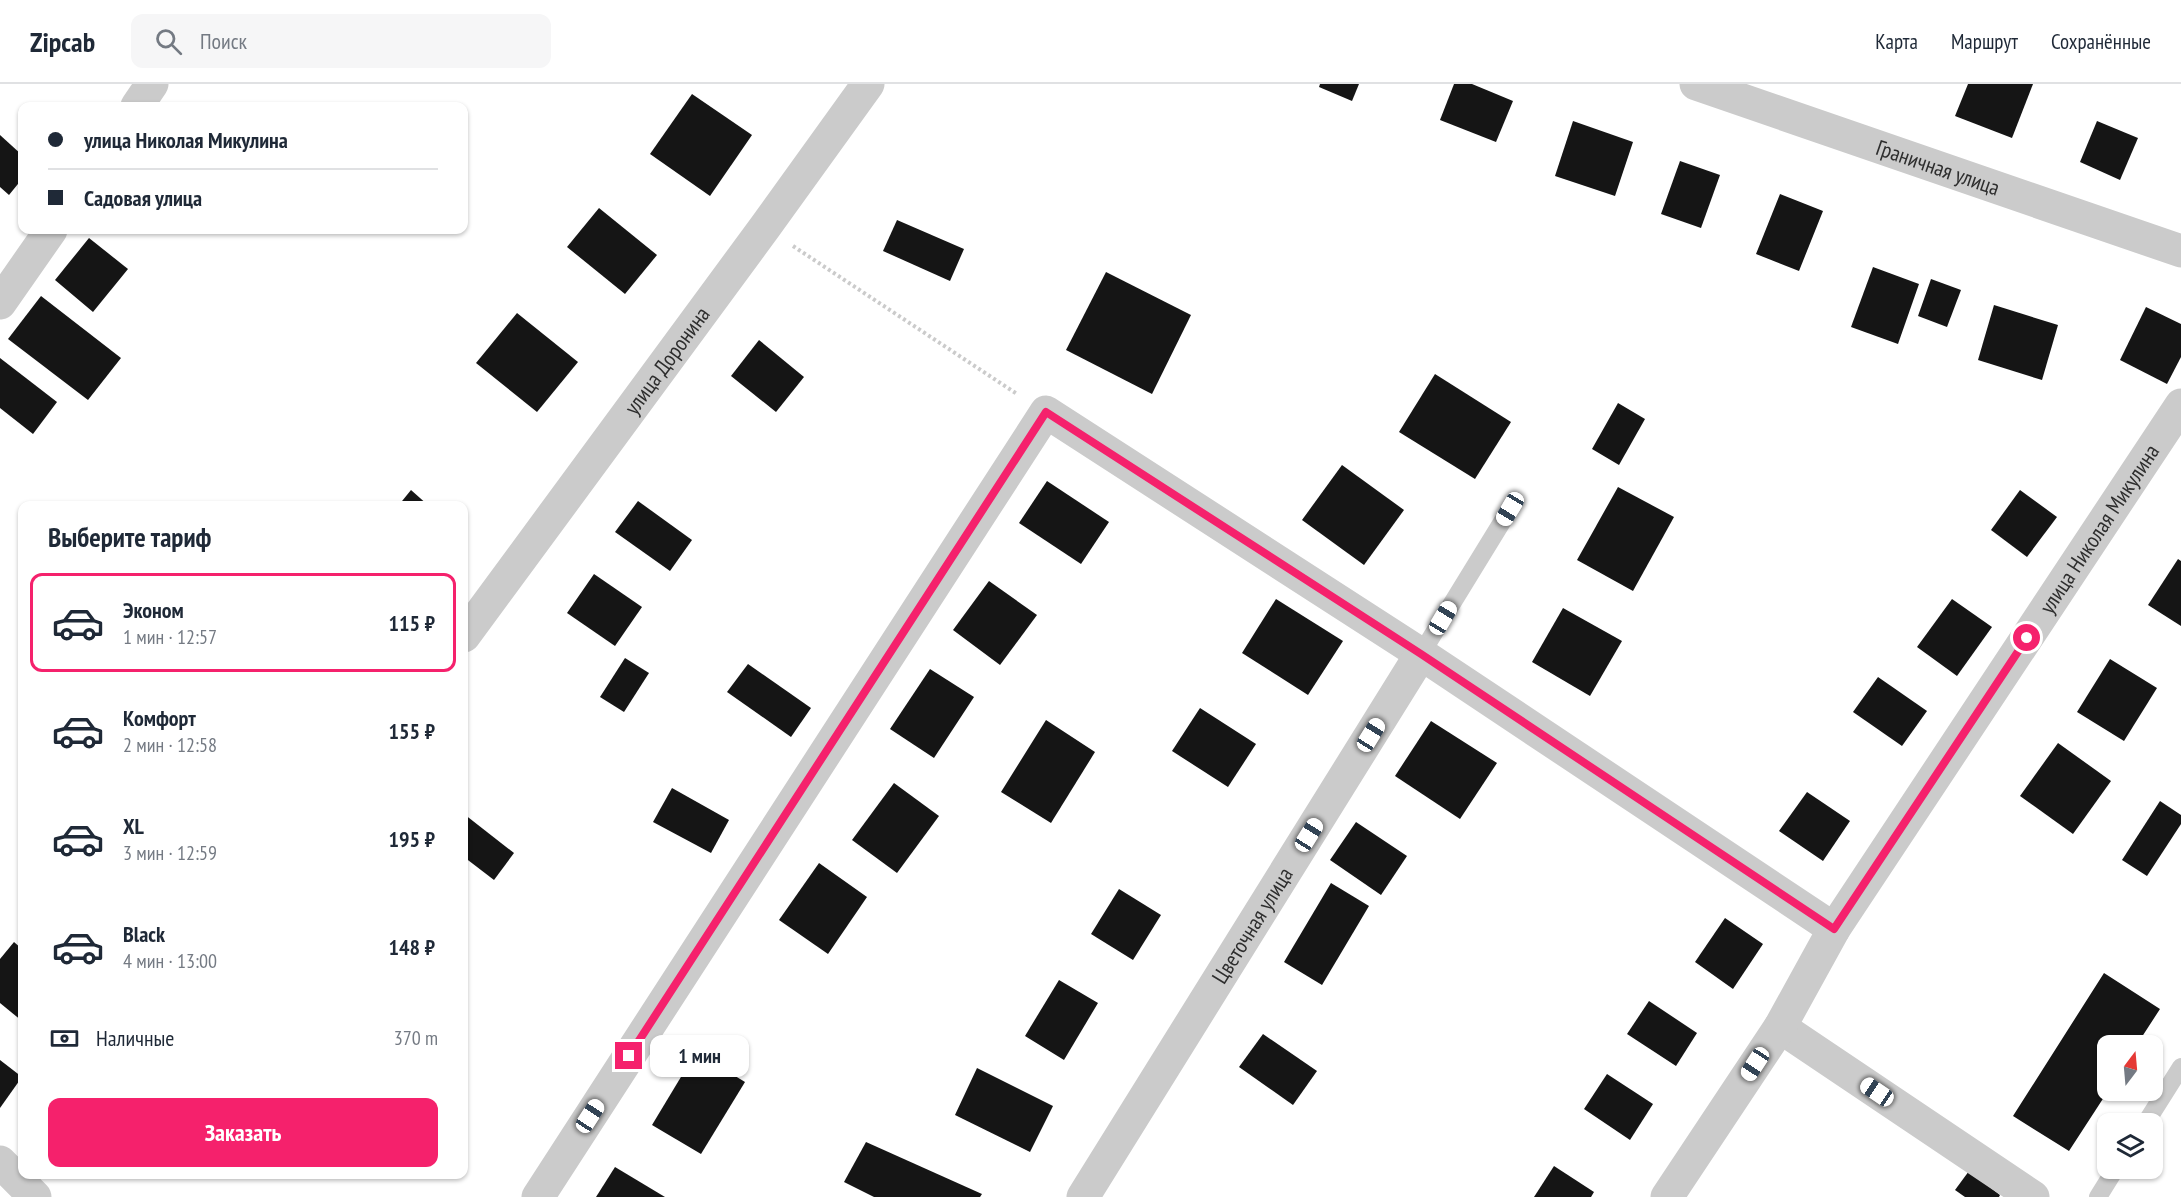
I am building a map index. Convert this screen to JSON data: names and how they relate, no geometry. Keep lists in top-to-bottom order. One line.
{"streets":{"street":["Граничная улица","улица Доронина","улица Николая Микулина","Цветочная улица"]},"north":"top","page":{"header":"Zipcab","search":"Поиск","nav":["Карта","Маршрут","Сохранённые"],"banner":["улица Николая Микулина","Садовая улица"],"heading":"Выберите тариф","list":[{"name":"Эконом","note":"1 мин · 12:57","value":"115 ₽"},{"name":"Комфорт","note":"2 мин · 12:58","value":"155 ₽"},{"name":"XL","note":"3 мин · 12:59","value":"195 ₽"},{"name":"Black","note":"4 мин · 13:00","value":"148 ₽"}],"pay":["Наличные","370 m"],"bubble":"1 мин","buttons":"Заказать"}}
